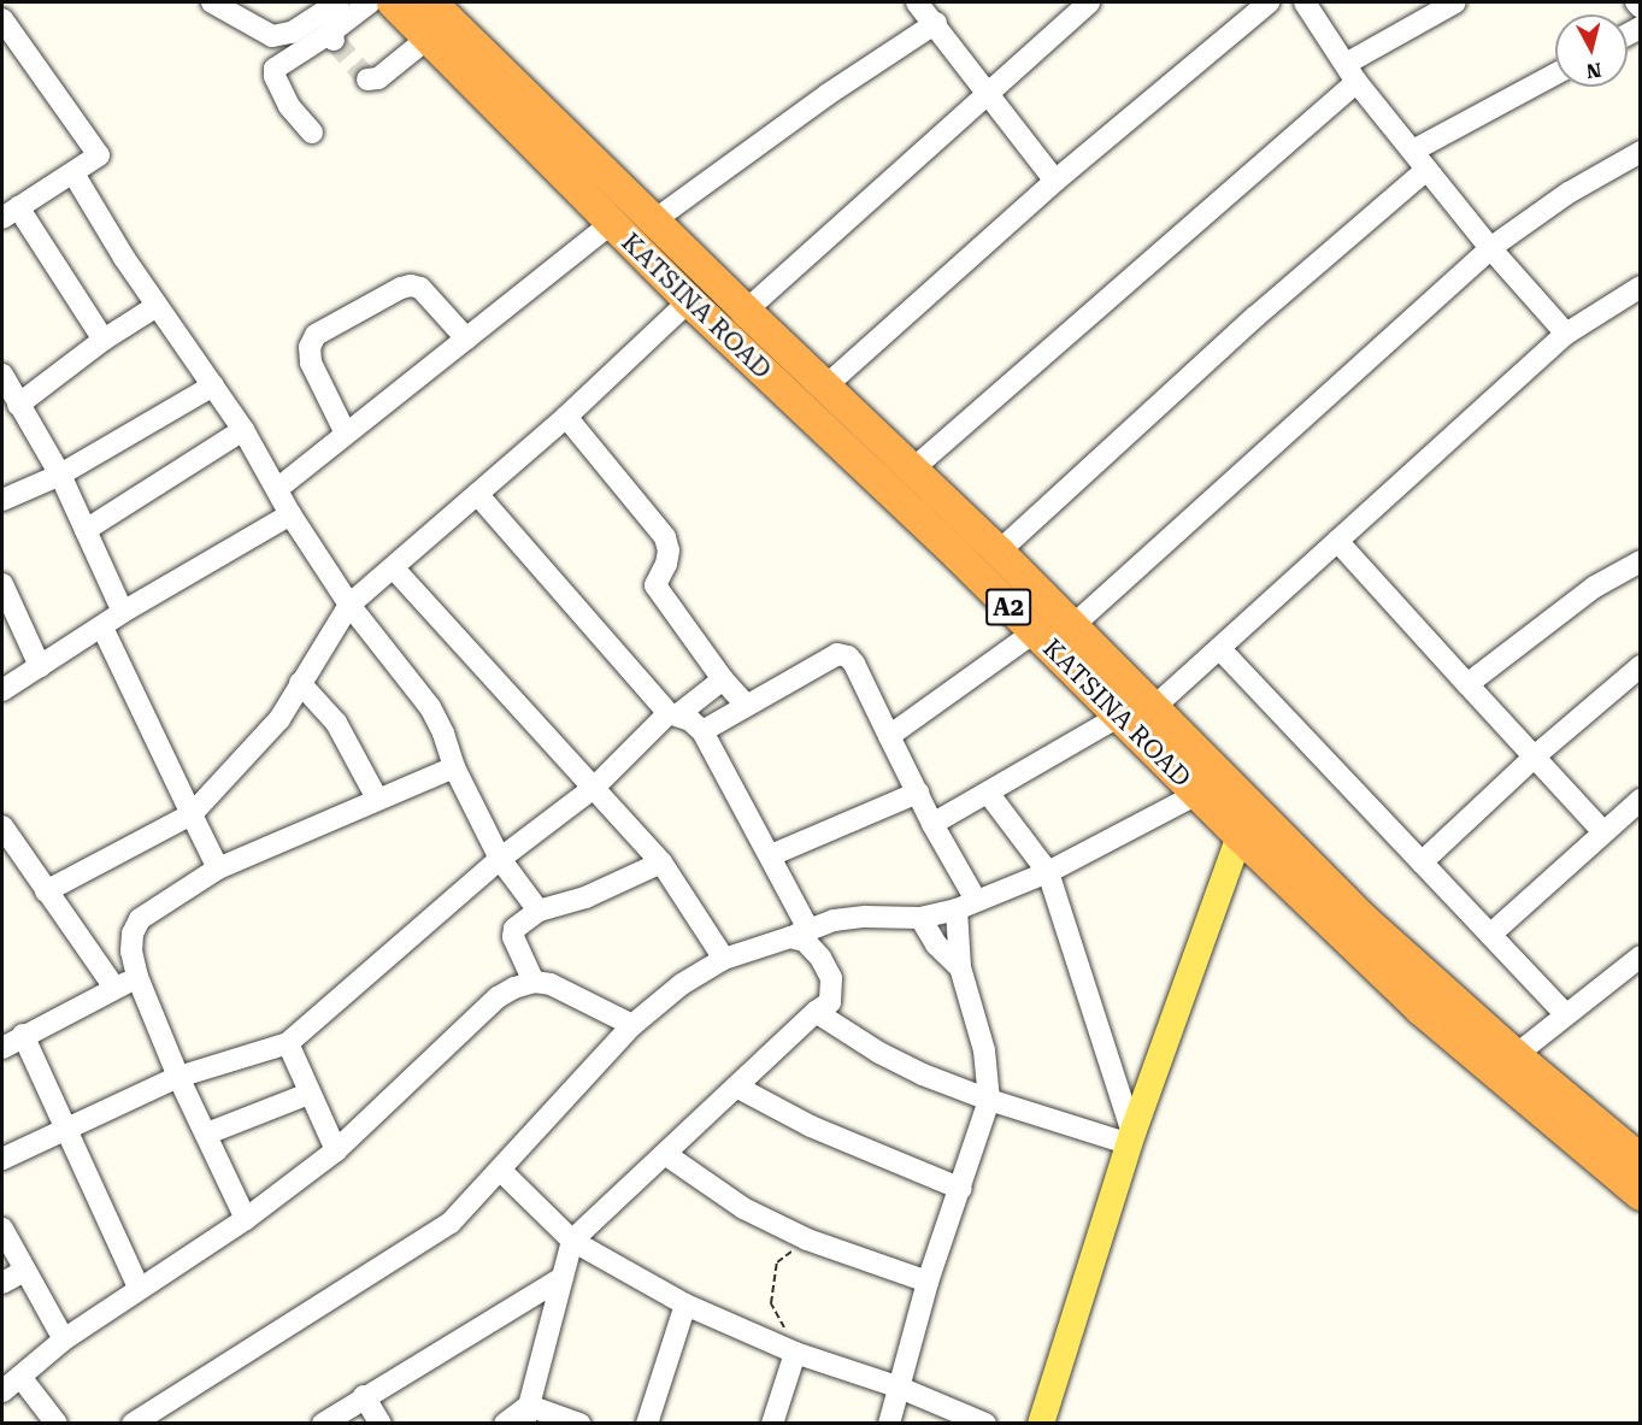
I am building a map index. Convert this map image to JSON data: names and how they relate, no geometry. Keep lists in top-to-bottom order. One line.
{"streets":{"highway":["KATSINA ROAD","A2"]},"crossings":[["KATSINA ROAD","A2"]],"north":"bottom"}
